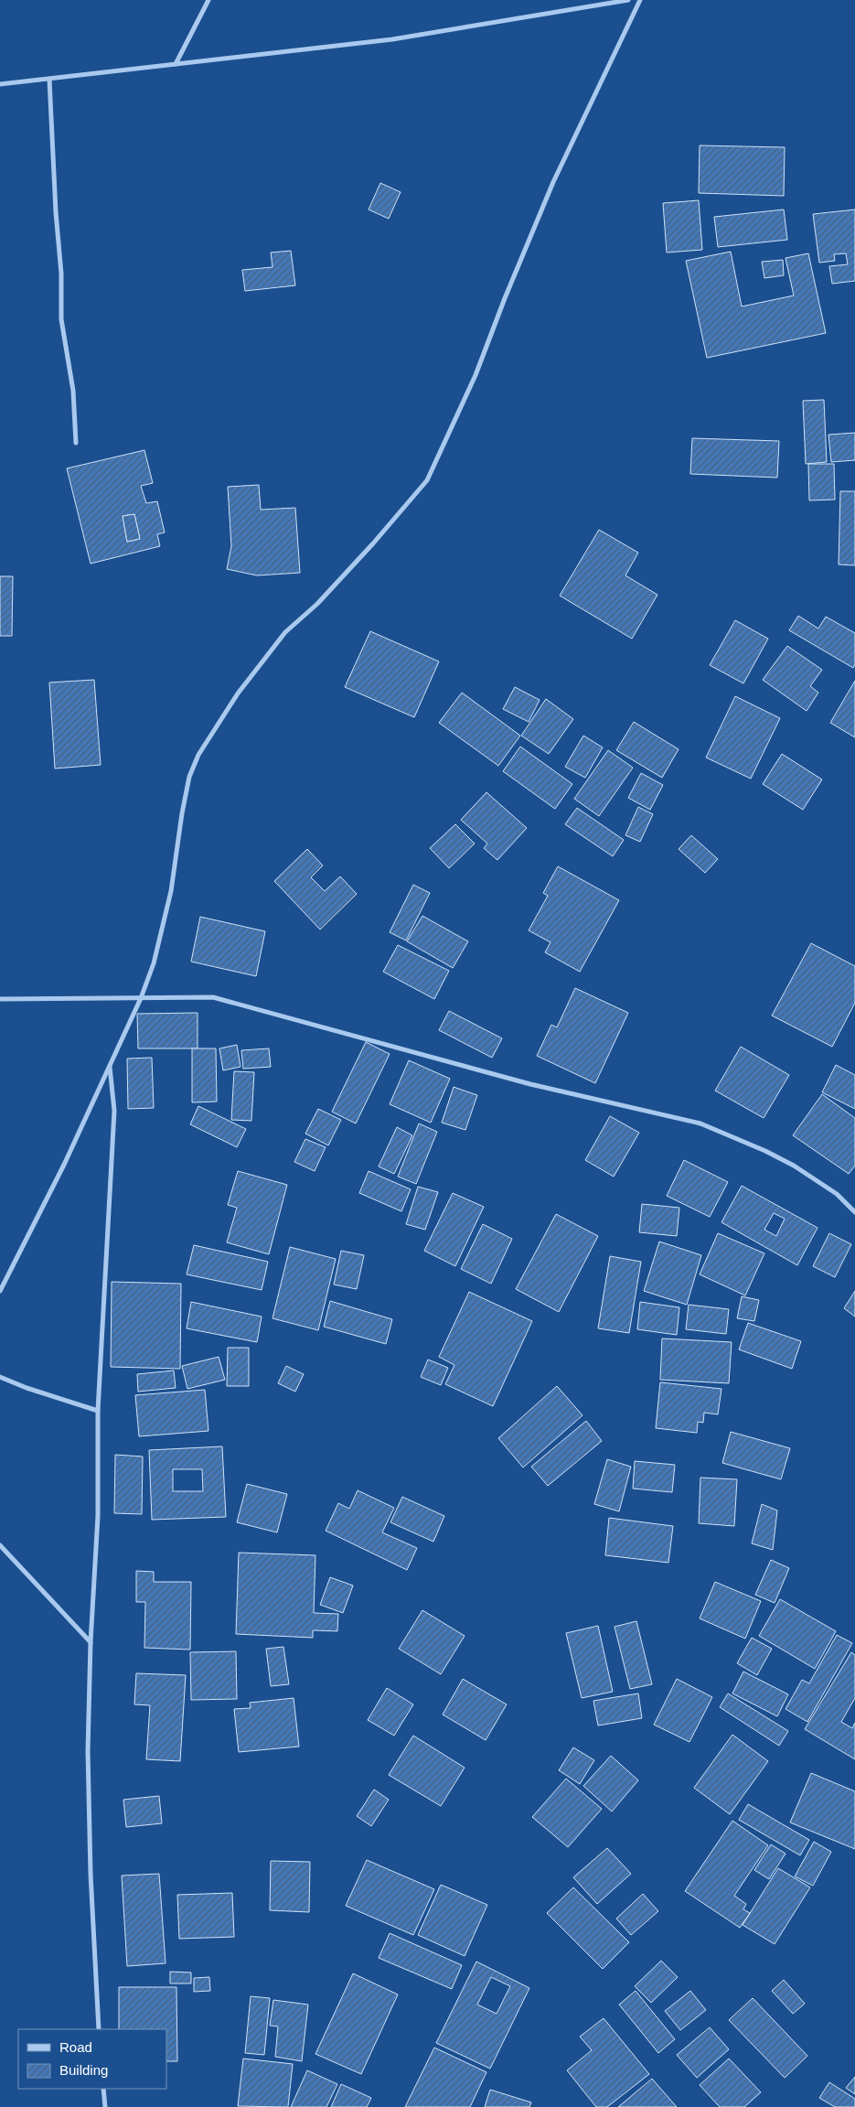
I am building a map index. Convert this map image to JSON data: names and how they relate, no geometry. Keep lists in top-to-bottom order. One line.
{"legend":["Road","Building"]}
